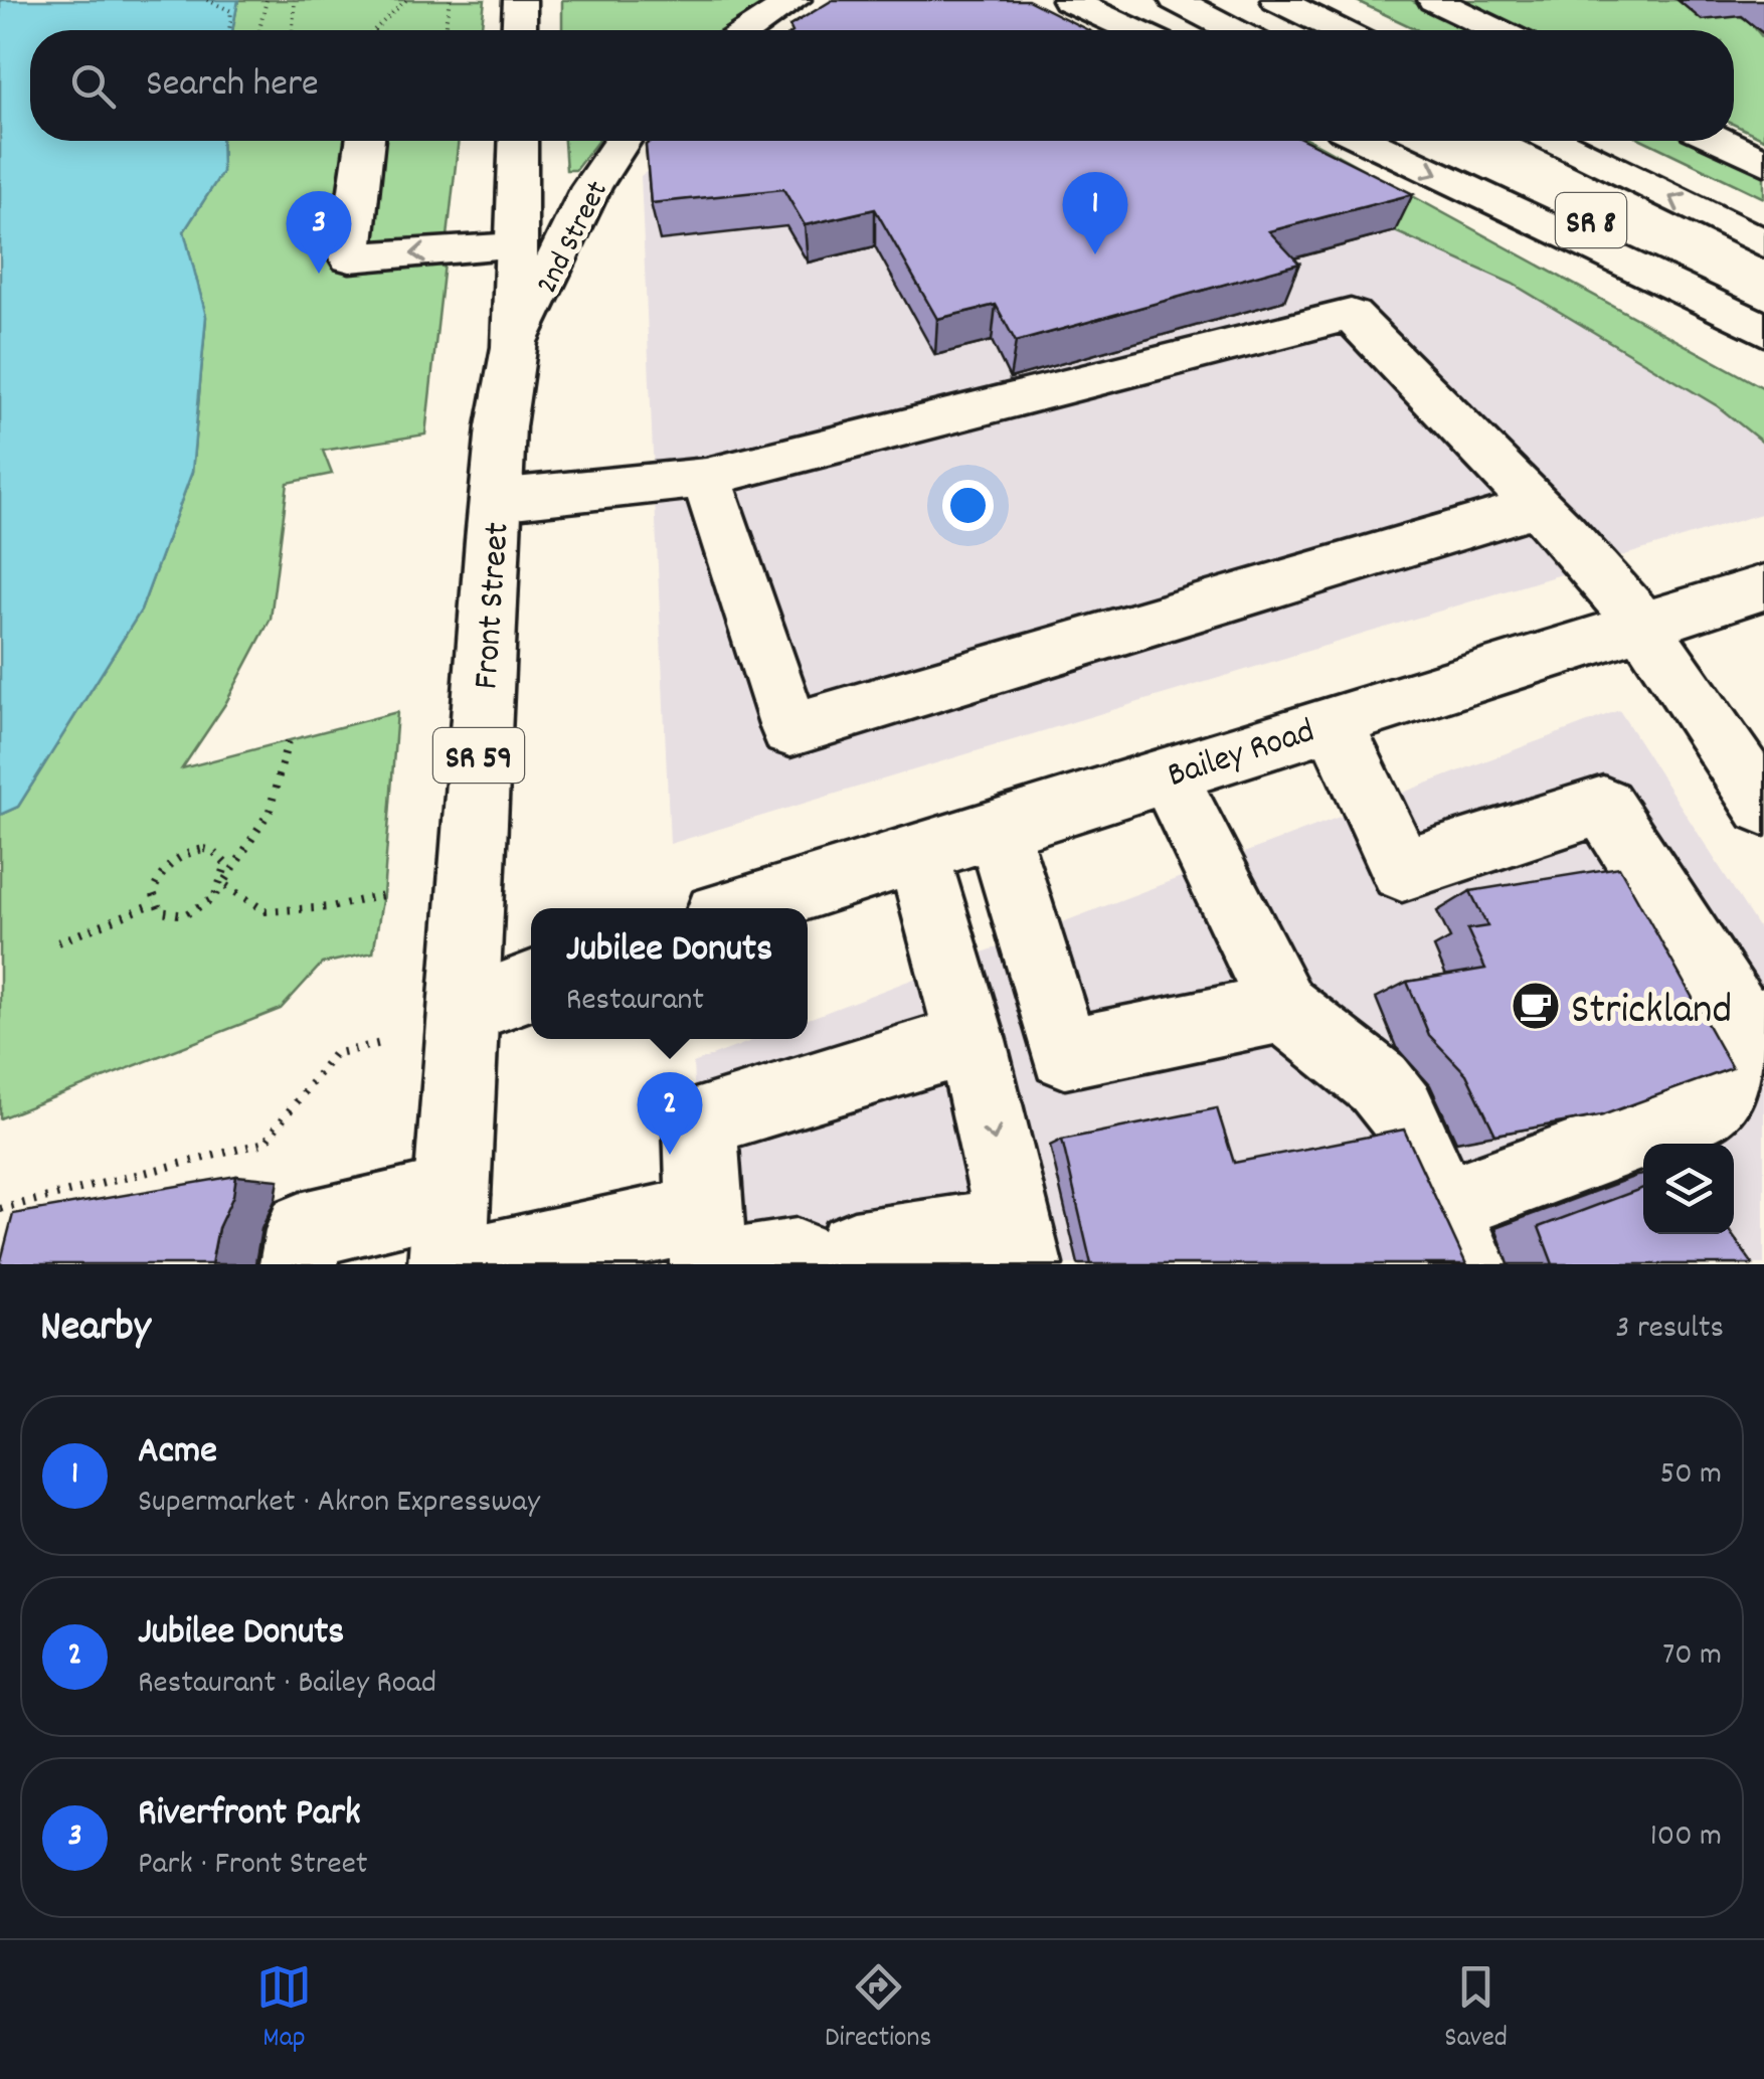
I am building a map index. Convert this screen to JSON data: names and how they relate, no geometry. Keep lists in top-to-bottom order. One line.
{"streets":{"main road":["SR 8","2nd Street","Front Street","Bailey Road","SR 59"]},"crossings":[["2nd Street","Front Street"]],"places":{"cafe":["Strickland"]},"page":{"search":"Search here","pins":["1","3","2"],"popup":["Jubilee Donuts","Restaurant"],"heading":["Nearby","3 results"],"list":[{"mark":"1","name":"Acme","note":"Supermarket · Akron Expressway","value":"50 m"},{"mark":"2","name":"Jubilee Donuts","note":"Restaurant · Bailey Road","value":"70 m"},{"mark":"3","name":"Riverfront Park","note":"Park · Front Street","value":"100 m"}],"nav":["Map","Directions","Saved"]}}
